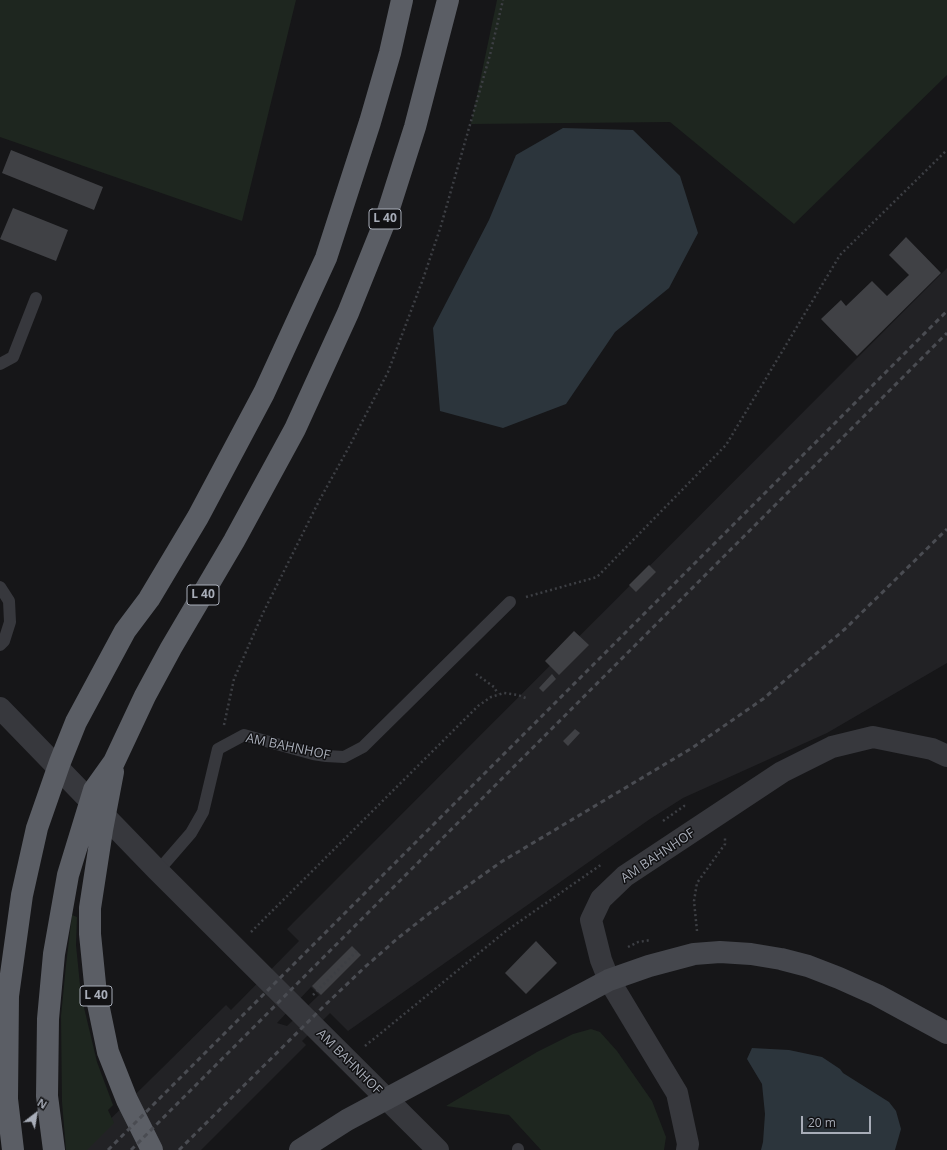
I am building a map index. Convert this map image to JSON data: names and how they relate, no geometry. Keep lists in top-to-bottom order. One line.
{"streets":{"highway":["L 40"],"street":["AM BAHNHOF"]},"scale_bar":"20 m","north":"top right"}
